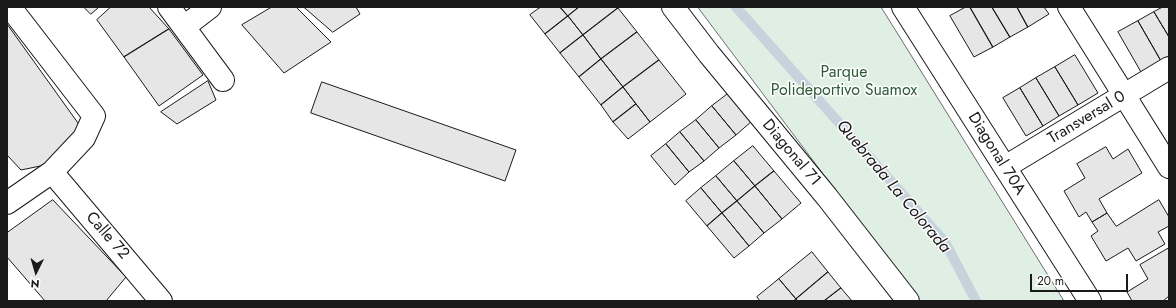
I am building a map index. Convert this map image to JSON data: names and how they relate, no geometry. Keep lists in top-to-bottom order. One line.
{"streets":{"street":["Transversal 0","Diagonal 71","Diagonal 70A","Calle 72"]},"crossings":[["Transversal 0","Diagonal 70A"]],"water":["Quebrada La Colorada"],"parks":["Parque Polideportivo Suamox"],"scale_bar":"20 m","north":"bottom"}
